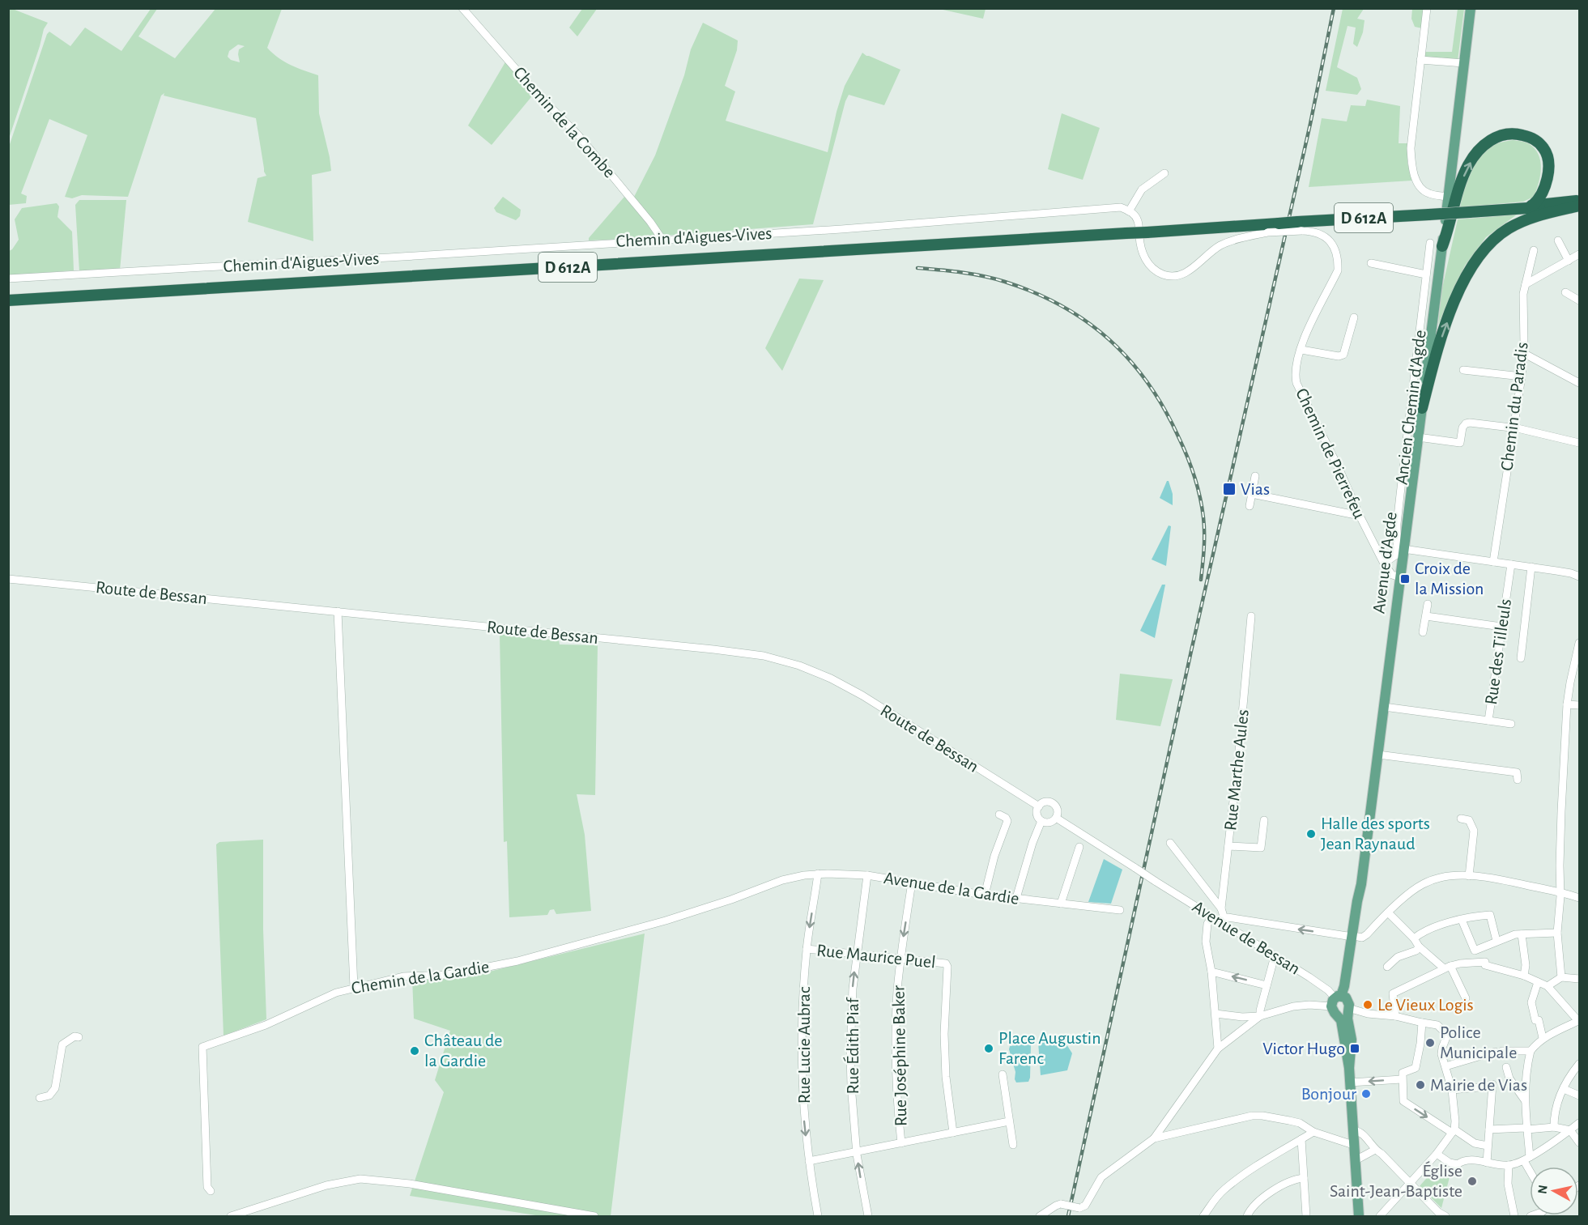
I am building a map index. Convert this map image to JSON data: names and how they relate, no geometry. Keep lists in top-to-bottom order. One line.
{"streets":{"highway":["D 612A"],"main road":["Avenue d'Agde"],"street":["Chemin de la Combe","Chemin d'Aigues-Vives","Chemin du Paradis","Ancien Chemin d'Agde","Chemin de Pierrefeu","Route de Bessan","Rue des Tilleuls","Rue Marthe Aules","Avenue de la Gardie","Avenue de Bessan","Rue Maurice Puel","Chemin de la Gardie","Rue Lucie Aubrac","Rue Édith Piaf","Rue Joséphine Baker"]},"crossings":[["Chemin de la Combe","Chemin d'Aigues-Vives"],["D 612A","Chemin de Pierrefeu"],["Chemin d'Aigues-Vives","Chemin de Pierrefeu"],["Ancien Chemin d'Agde","Chemin de Pierrefeu"],["Chemin de Pierrefeu","Avenue d'Agde"],["Avenue d'Agde","Rue des Tilleuls"],["Avenue d'Agde","Avenue de Bessan"],["Route de Bessan","Avenue de Bessan"],["Rue Marthe Aules","Avenue de Bessan"],["Avenue de la Gardie","Chemin de la Gardie"],["Avenue de la Gardie","Rue Lucie Aubrac"],["Avenue de la Gardie","Rue Édith Piaf"],["Avenue de la Gardie","Rue Joséphine Baker"],["Rue Maurice Puel","Rue Lucie Aubrac"],["Rue Maurice Puel","Rue Édith Piaf"],["Rue Maurice Puel","Rue Joséphine Baker"]],"one_way":["Rue Lucie Aubrac","Rue Édith Piaf"],"places":{"transit":["Vias","Croix de la Mission","Victor Hugo"],"other":["Halle des sports Jean Raynaud","Le Vieux Logis","Police Municipale","Place Augustin Farenc","Château de la Gardie","Mairie de Vias","Bonjour","Église Saint-Jean-Baptiste"]},"north":"left"}
